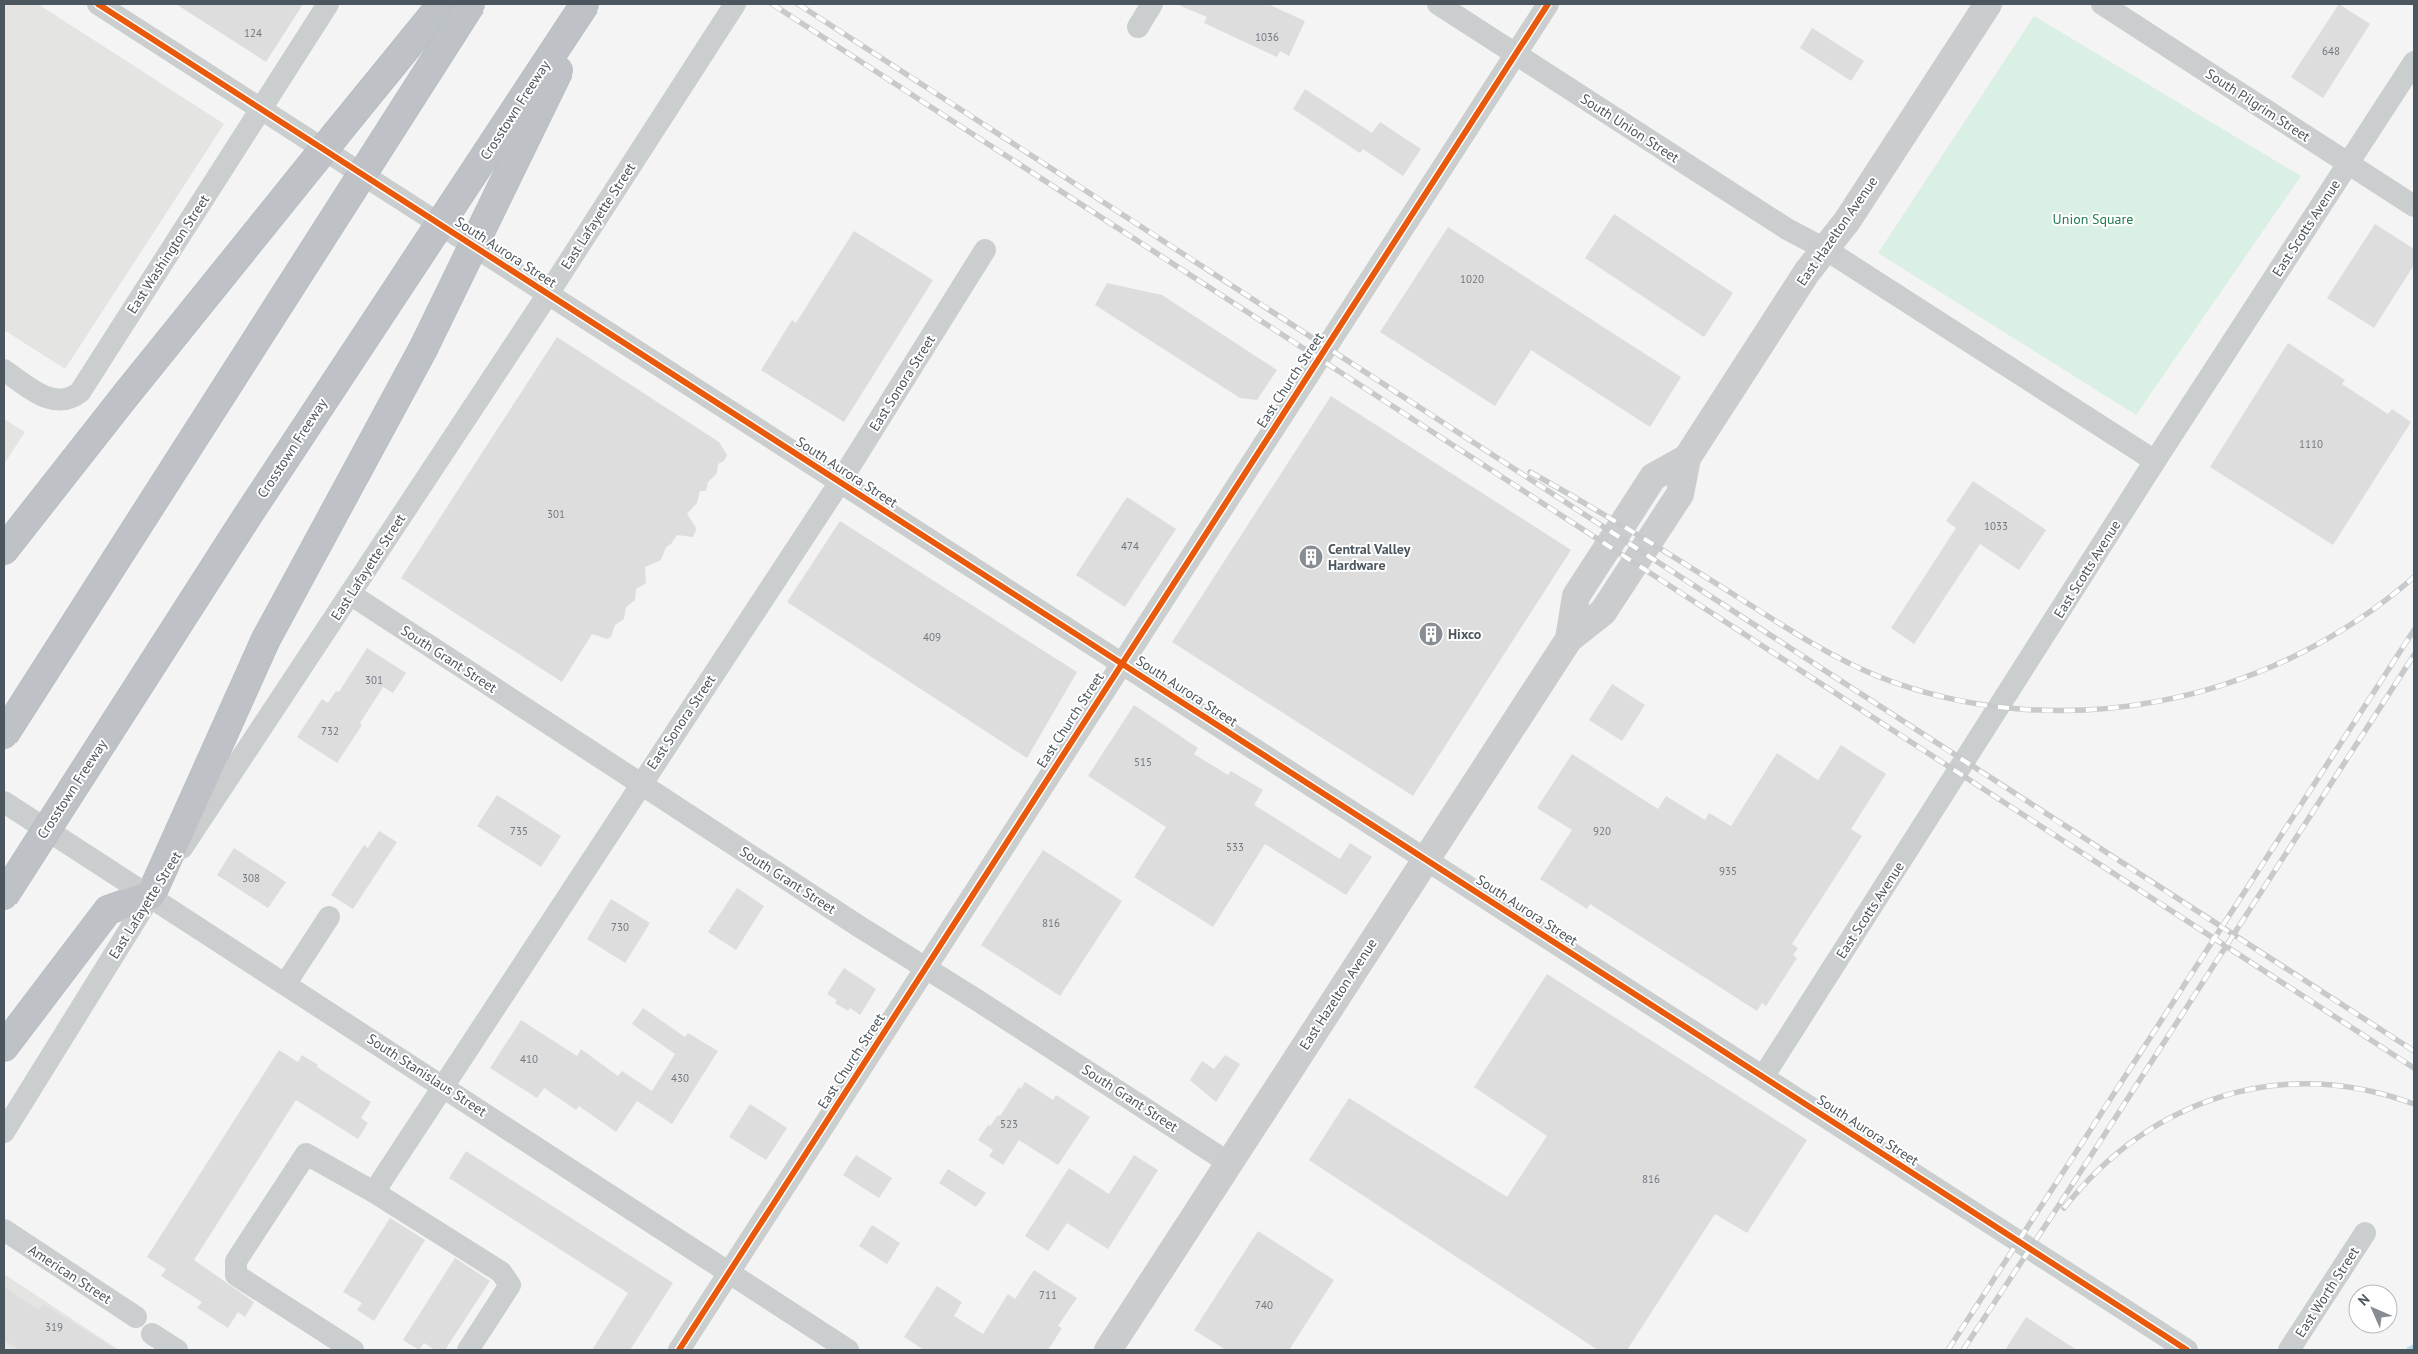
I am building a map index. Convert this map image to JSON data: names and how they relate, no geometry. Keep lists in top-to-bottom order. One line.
{"streets":{"highway":["Crosstown Freeway"],"main road":["East Hazelton Avenue"],"street":["South Pilgrim Street","South Union Street","East Lafayette Street","East Scotts Avenue","South Aurora Street","East Washington Street","East Church Street","East Sonora Street","South Grant Street","South Stanislaus Street","American Street","East Worth Street"]},"crossings":[["South Pilgrim Street","East Scotts Avenue"],["South Union Street","East Scotts Avenue"],["South Union Street","East Hazelton Avenue"],["South Union Street","East Church Street"],["East Lafayette Street","South Aurora Street"],["East Lafayette Street","South Grant Street"],["East Lafayette Street","South Stanislaus Street"],["East Scotts Avenue","South Aurora Street"],["East Hazelton Avenue","South Aurora Street"],["East Hazelton Avenue","South Grant Street"],["South Aurora Street","East Washington Street"],["South Aurora Street","East Church Street"],["South Aurora Street","East Sonora Street"],["East Church Street","South Grant Street"],["East Church Street","South Stanislaus Street"],["East Sonora Street","South Grant Street"],["East Sonora Street","South Stanislaus Street"]],"parks":["Union Square"],"places":{"building":["Central Valley Hardware","Hixco"]},"house_numbers":["124","1036","648","1020","1110","301","1033","474","409","301","732","515","735","920","533","935","308","816","730","410","430","523","816","711","740","319"],"north":"top left"}
